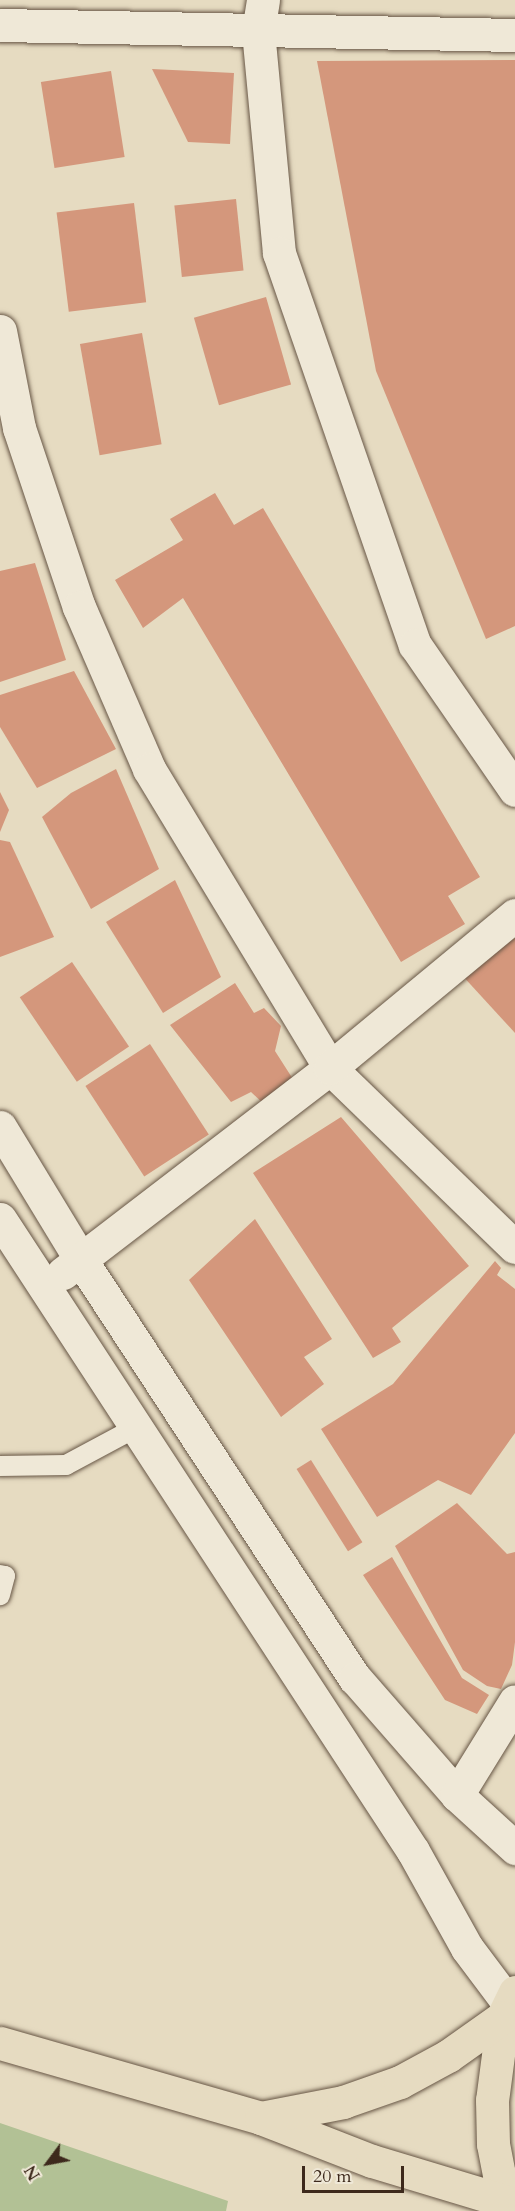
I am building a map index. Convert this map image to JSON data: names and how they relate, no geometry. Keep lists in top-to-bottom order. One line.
{"scale_bar":"20 m","north":"bottom left"}
